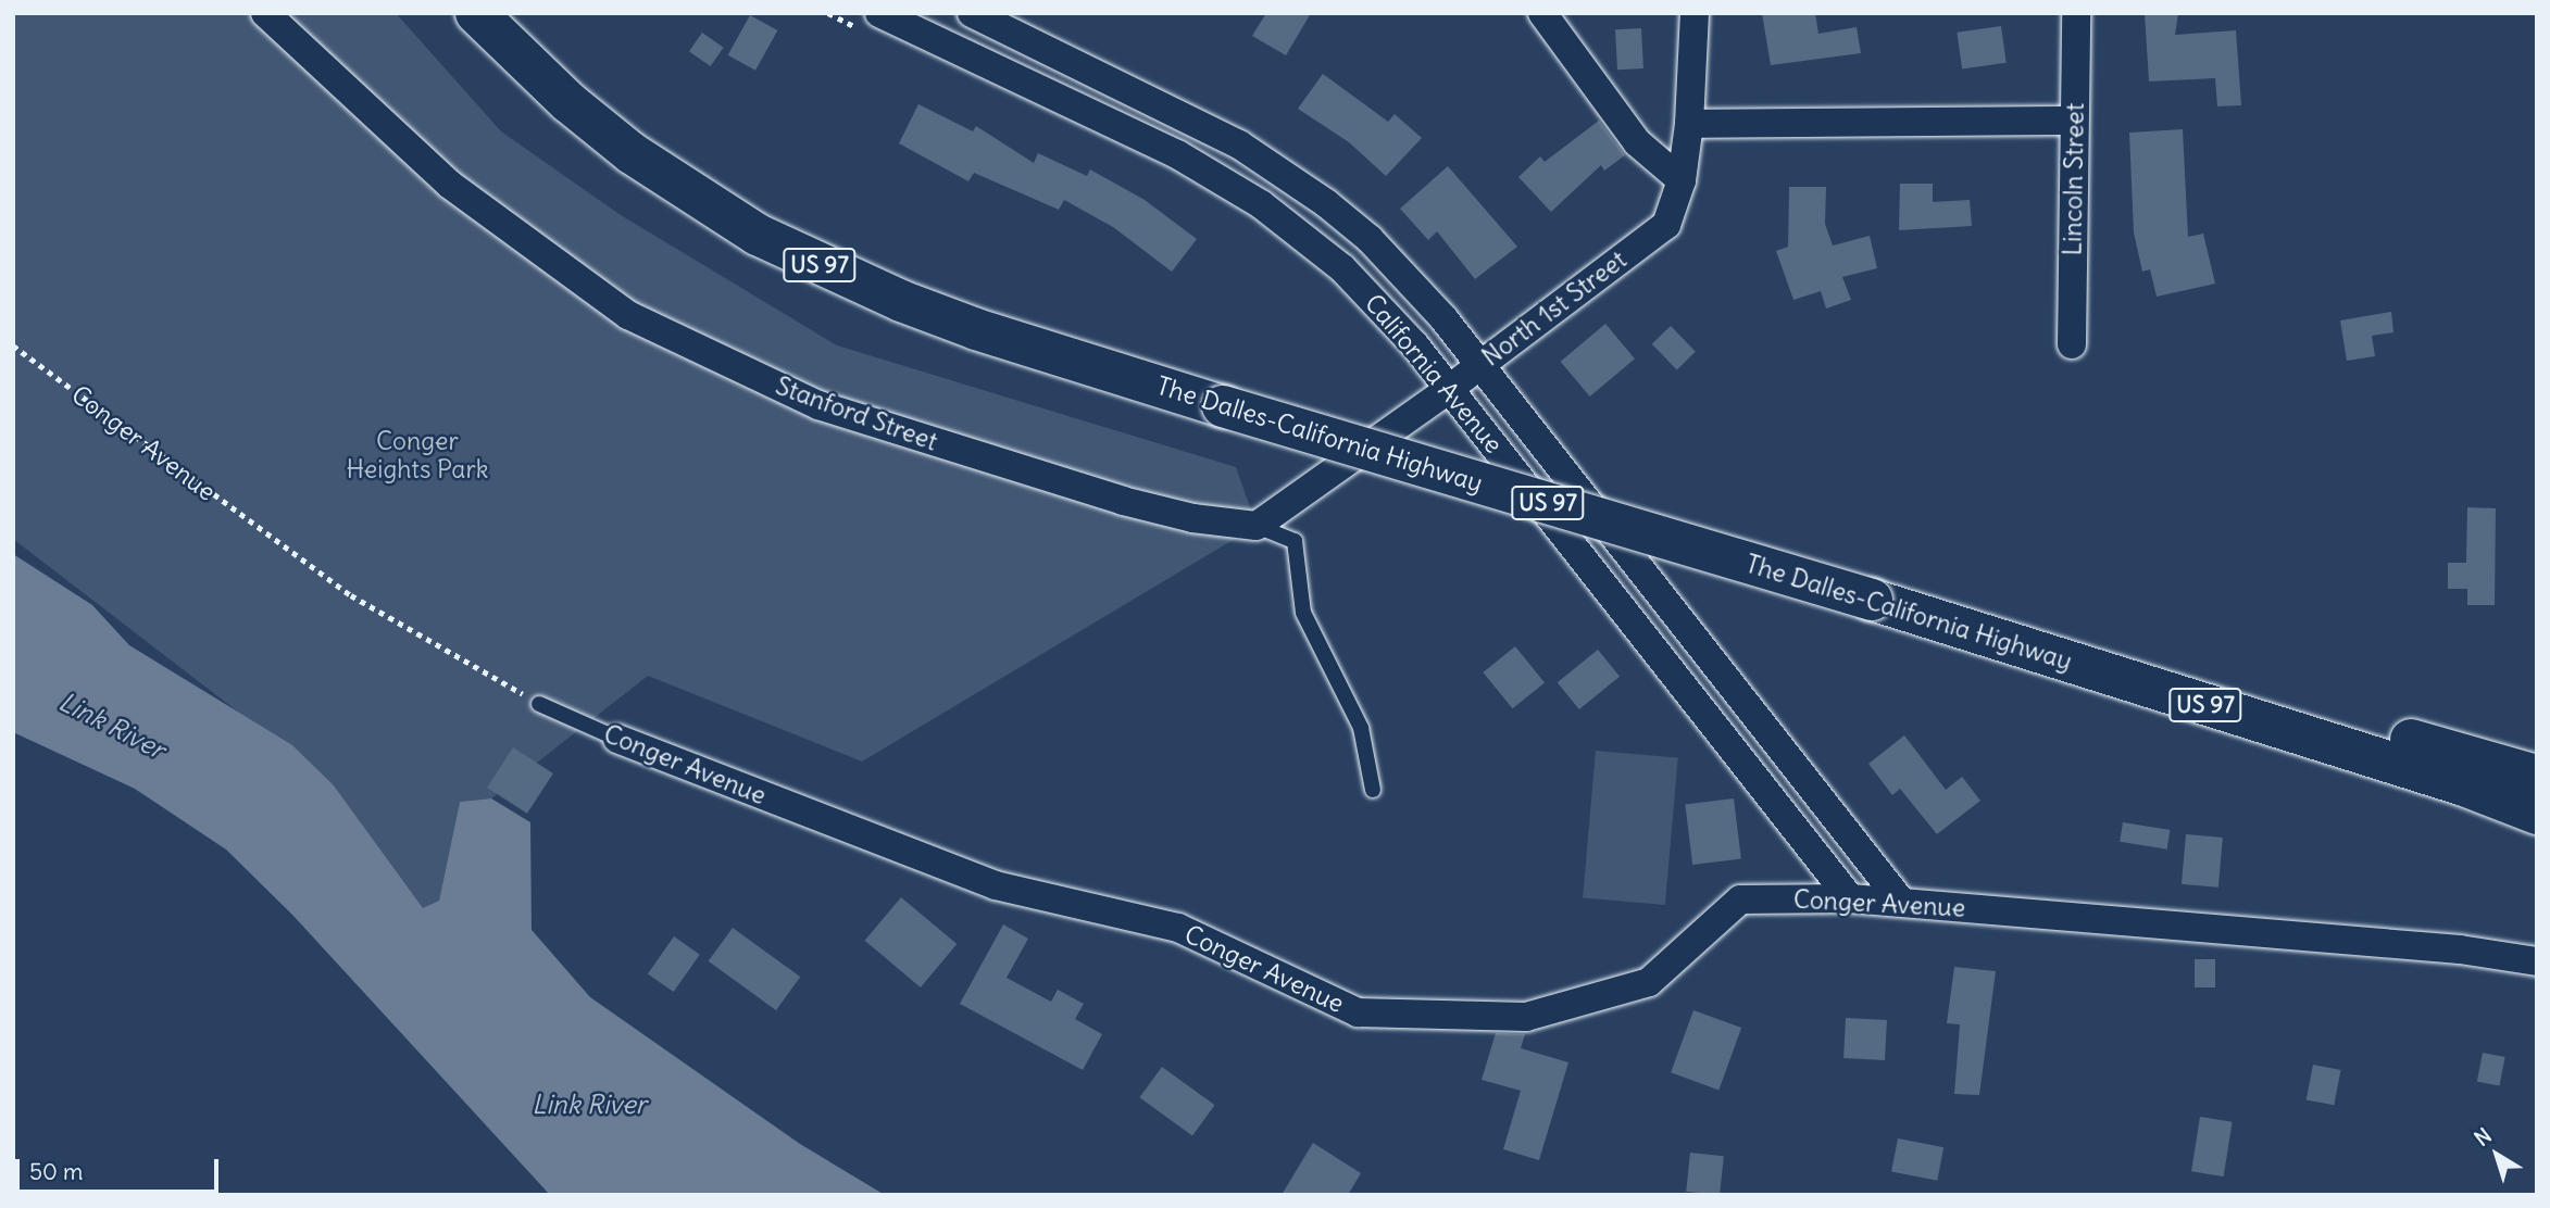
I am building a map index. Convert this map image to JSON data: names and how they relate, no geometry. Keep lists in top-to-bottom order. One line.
{"streets":{"highway":["US 97","The Dalles-California Highway"],"street":["Lincoln Street","North 1st Street","California Avenue","Stanford Street","Conger Avenue"]},"crossings":[["North 1st Street","California Avenue"],["North 1st Street","Stanford Street"],["California Avenue","Conger Avenue"]],"water":["Link River"],"parks":["Conger Heights Park"],"scale_bar":"50 m","north":"top left"}
